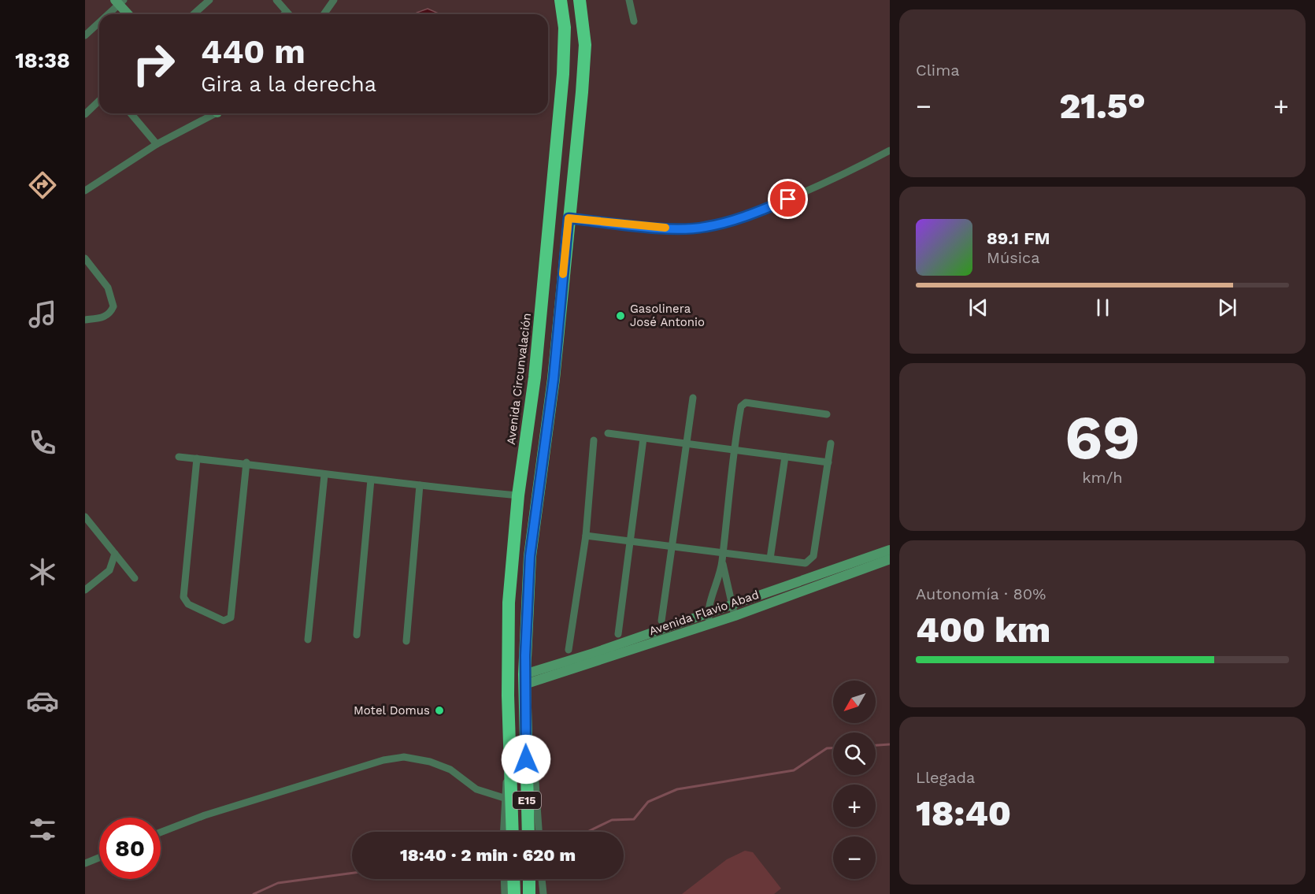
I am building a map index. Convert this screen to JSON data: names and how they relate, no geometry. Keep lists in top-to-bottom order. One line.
{"streets":{"highway":["Avenida Circunvalación","E15"],"street":["Avenida Flavio Abad"]},"crossings":[["Avenida Flavio Abad","E15"]],"places":["Gasolinera José Antonio","Motel Domus"],"north":"bottom left","page":{"tabs":"18:38","tile":["Clima",["69","km/h"],["Autonomía · 80%","400 km"],["Llegada","18:40"]],"turn":["440 m","Gira a la derecha"],"heat":["−","21.5°","+"],"song":["89.1 FM","Música"],"map_buttons":["+","−"],"limit":"80","trip":"18:40 · 2 min · 620 m"}}
